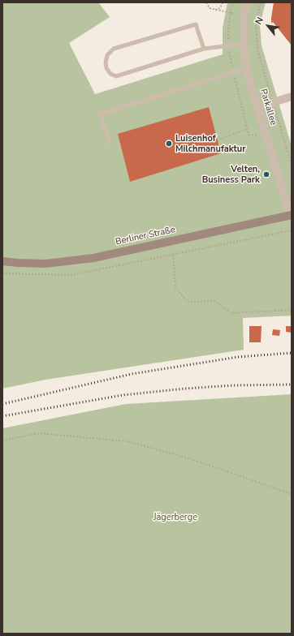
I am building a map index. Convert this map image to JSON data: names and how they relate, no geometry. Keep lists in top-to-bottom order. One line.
{"streets":{"main road":["Berliner Straße"],"street":["Parkallee"]},"crossings":[["Parkallee","Berliner Straße"]],"parks":["Jägerberge"],"places":["Luisenhof Milchmanufaktur","Velten, Business Park"],"north":"top left"}
